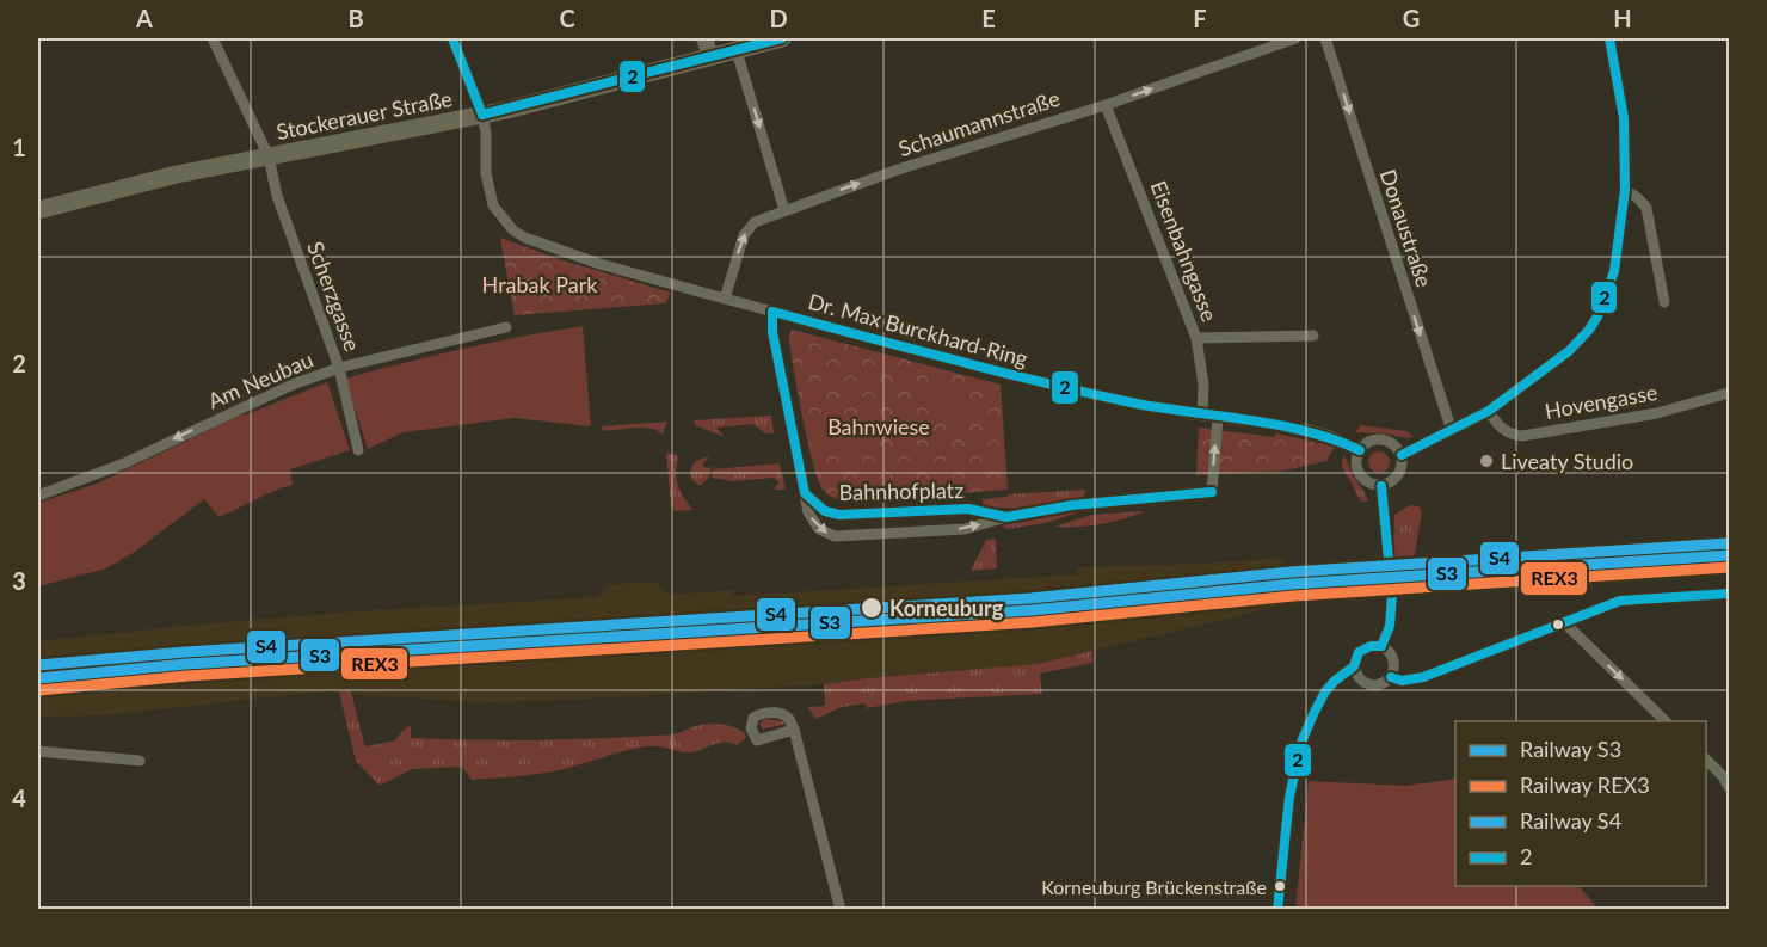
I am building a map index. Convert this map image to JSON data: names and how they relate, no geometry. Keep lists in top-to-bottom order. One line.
{"streets":{"main road":["Stockerauer Straße"],"street":["Schaumannstraße","Donaustraße","Eisenbahngasse","Scherzgasse","Dr. Max Burckhard-Ring","Am Neubau","Hovengasse","Bahnhofplatz"]},"crossings":[["Stockerauer Straße","Scherzgasse"],["Stockerauer Straße","Dr. Max Burckhard-Ring"],["Schaumannstraße","Eisenbahngasse"],["Schaumannstraße","Dr. Max Burckhard-Ring"],["Eisenbahngasse","Dr. Max Burckhard-Ring"],["Scherzgasse","Am Neubau"],["Dr. Max Burckhard-Ring","Bahnhofplatz"]],"one_way":["Schaumannstraße","Donaustraße","Am Neubau"],"parks":["Hrabak Park","Bahnwiese"],"places":["Liveaty Studio","Korneuburg","Korneuburg Brückenstraße"],"lines":["transit line 2","rail line S4","rail line S3","rail line REX3"],"legend":["Railway S3","Railway REX3","Railway S4","2"],"grid":{"columns":["A","B","C","D","E","F","G","H"],"rows":["1","2","3","4"]}}
